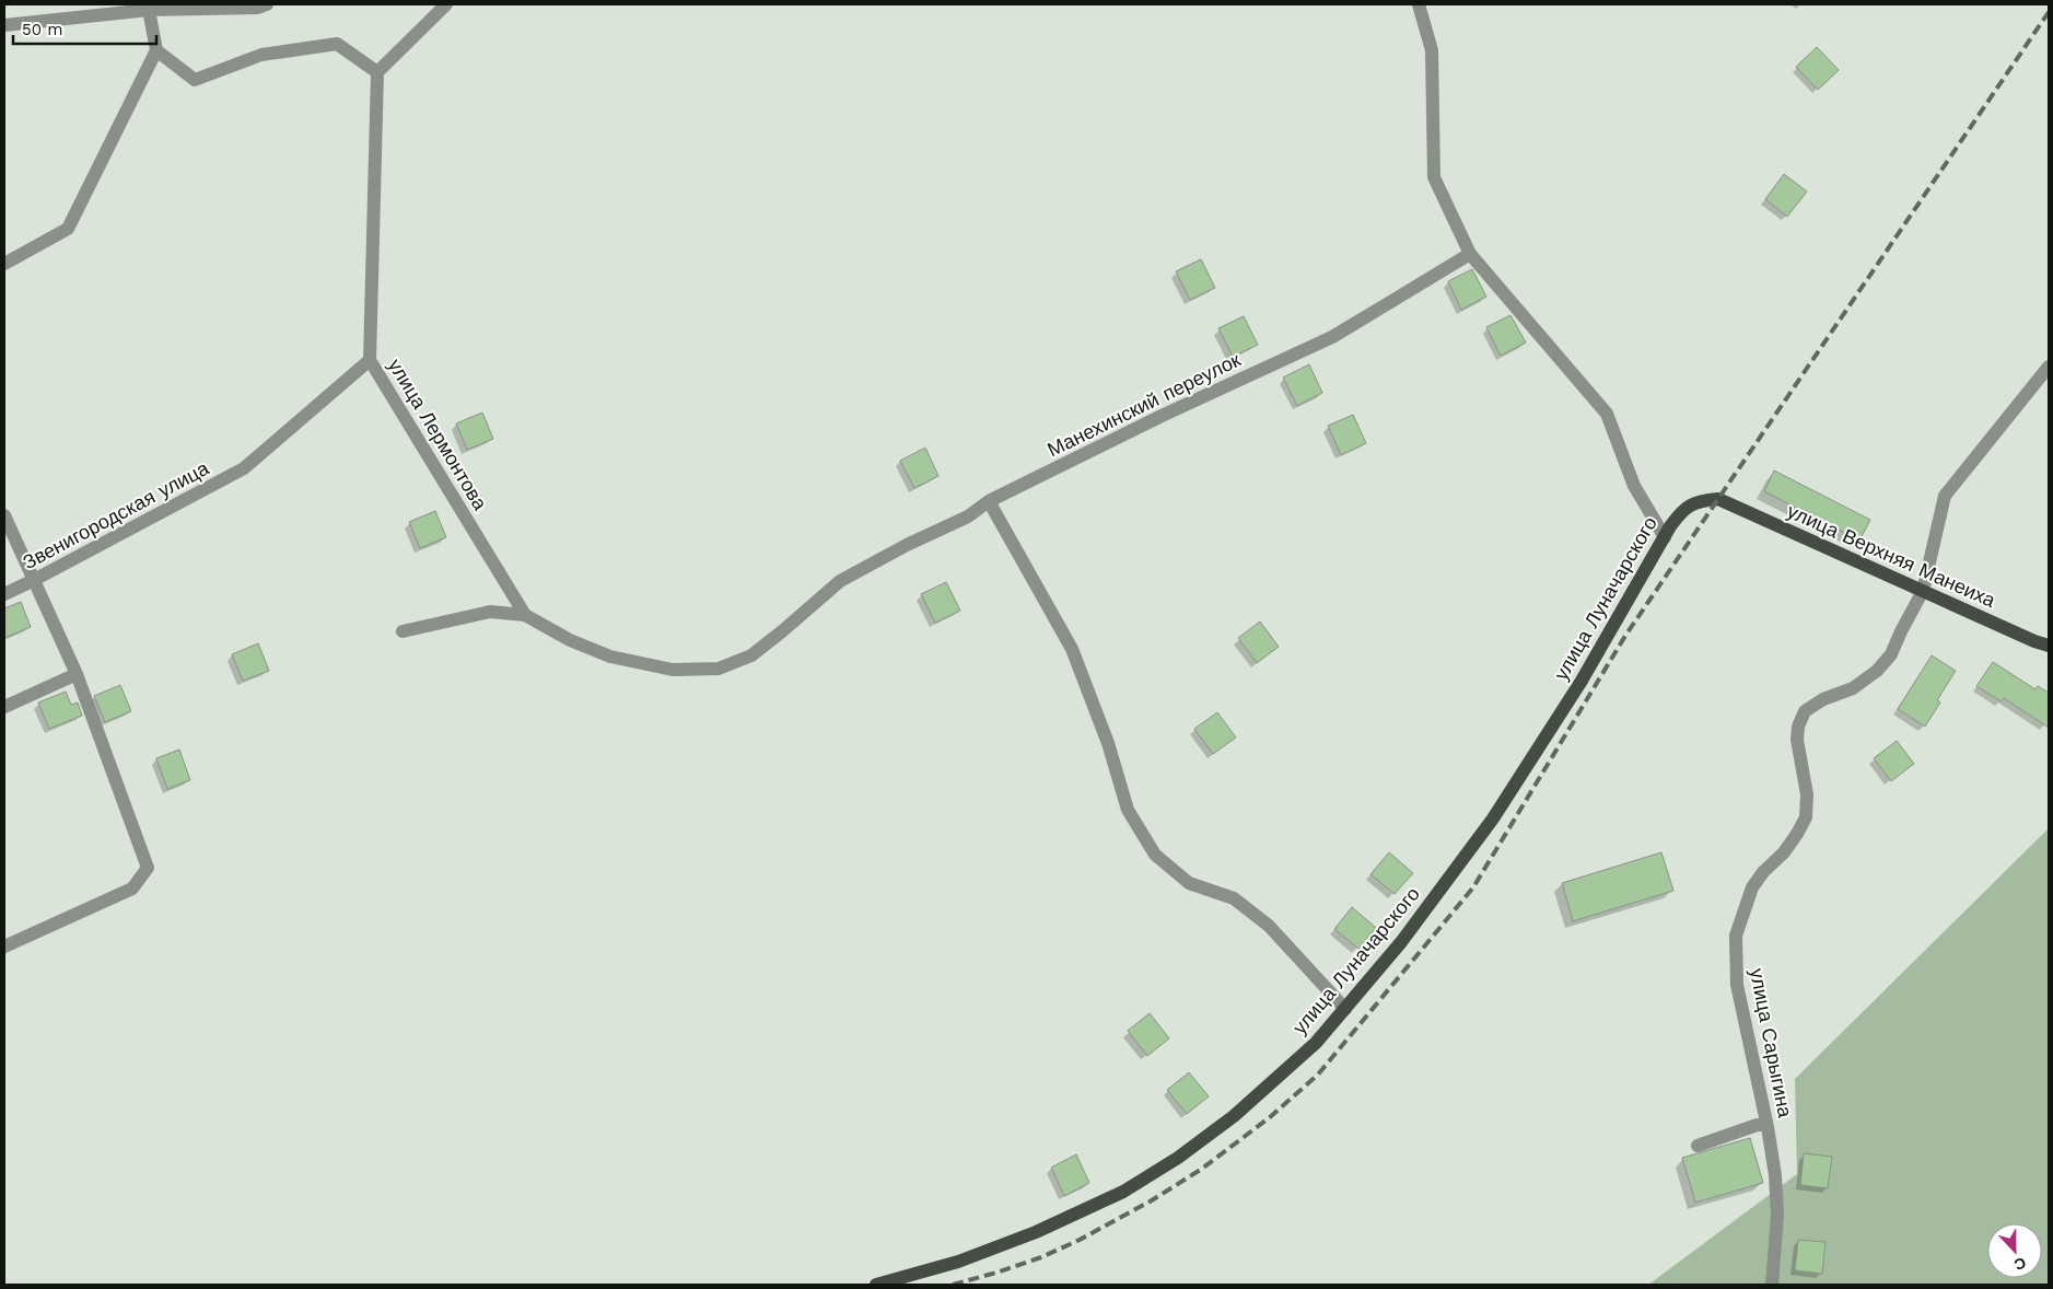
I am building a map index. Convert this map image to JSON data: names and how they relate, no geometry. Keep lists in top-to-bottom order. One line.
{"streets":{"main road":["улица Верхняя Манеиха","улица Луначарского"],"street":["Манехинский переулок","улица Лермонтова","Звенигородская улица","улица Сарыгина"]},"crossings":[["Манехинский переулок","улица Лермонтова"],["улица Лермонтова","Звенигородская улица"],["улица Верхняя Манеиха","улица Луначарского"],["улица Верхняя Манеиха","улица Сарыгина"]],"scale_bar":"50 m","north":"bottom"}
